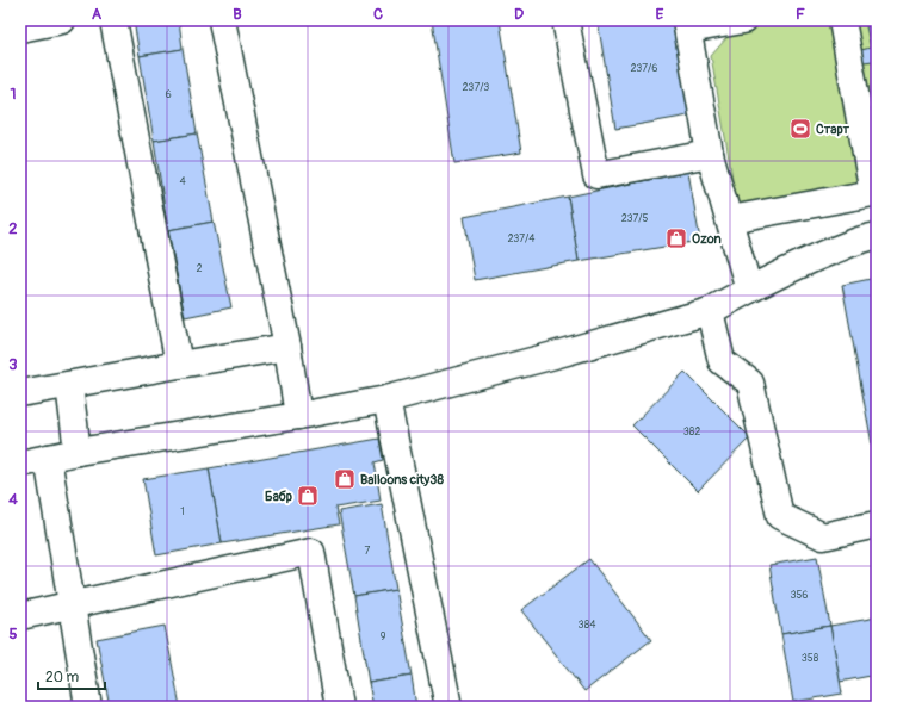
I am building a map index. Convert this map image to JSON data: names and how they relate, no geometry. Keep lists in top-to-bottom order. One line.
{"places":{"sports":["Старт"],"shop":["Ozon","Balloons city38","Бабр"]},"house_numbers":["237/6","237/3","6","4","237/5","237/4","2","382","1","7","356","384","9","358"],"scale_bar":"20 m","grid":{"columns":["A","B","C","D","E","F"],"rows":["1","2","3","4","5"]}}
